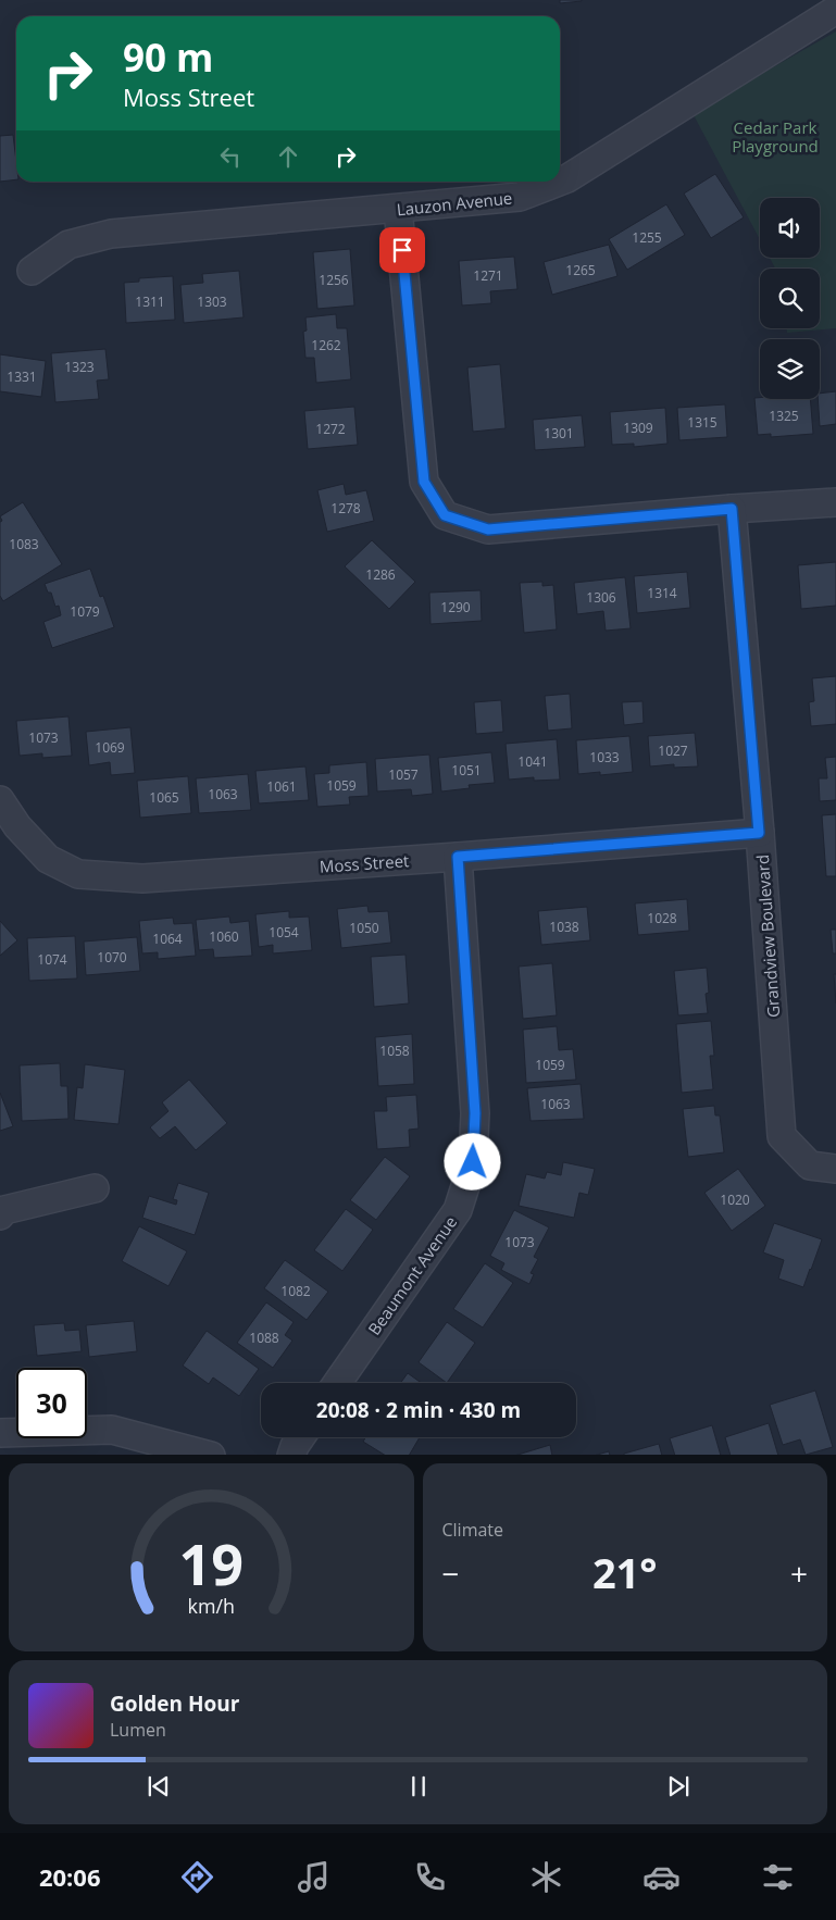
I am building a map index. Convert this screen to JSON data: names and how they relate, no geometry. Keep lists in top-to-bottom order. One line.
{"streets":{"street":["Lauzon Avenue","Moss Street","Grandview Boulevard","Beaumont Avenue"]},"crossings":[["Moss Street","Grandview Boulevard"],["Moss Street","Beaumont Avenue"]],"parks":["Cedar Park Playground"],"house_numbers":["1255","1265","1271","1256","1311","1303","1262","1323","1331","1325","1315","1309","1272","1301","1278","1083","1286","1314","1306","1290","1079","1073","1069","1027","1033","1041","1051","1057","1059","1061","1063","1065","1028","1038","1050","1054","1060","1064","1070","1074","1058","1059","1063","1020","1073","1082","1088"],"page":{"turn":["90 m","Moss Street"],"limit":"30","trip":"20:08 · 2 min · 430 m","tile":"Climate","heat":["−","21°","+"],"song":["Golden Hour","Lumen"],"tabs":"20:06","gauge":["19","km/h"]}}
